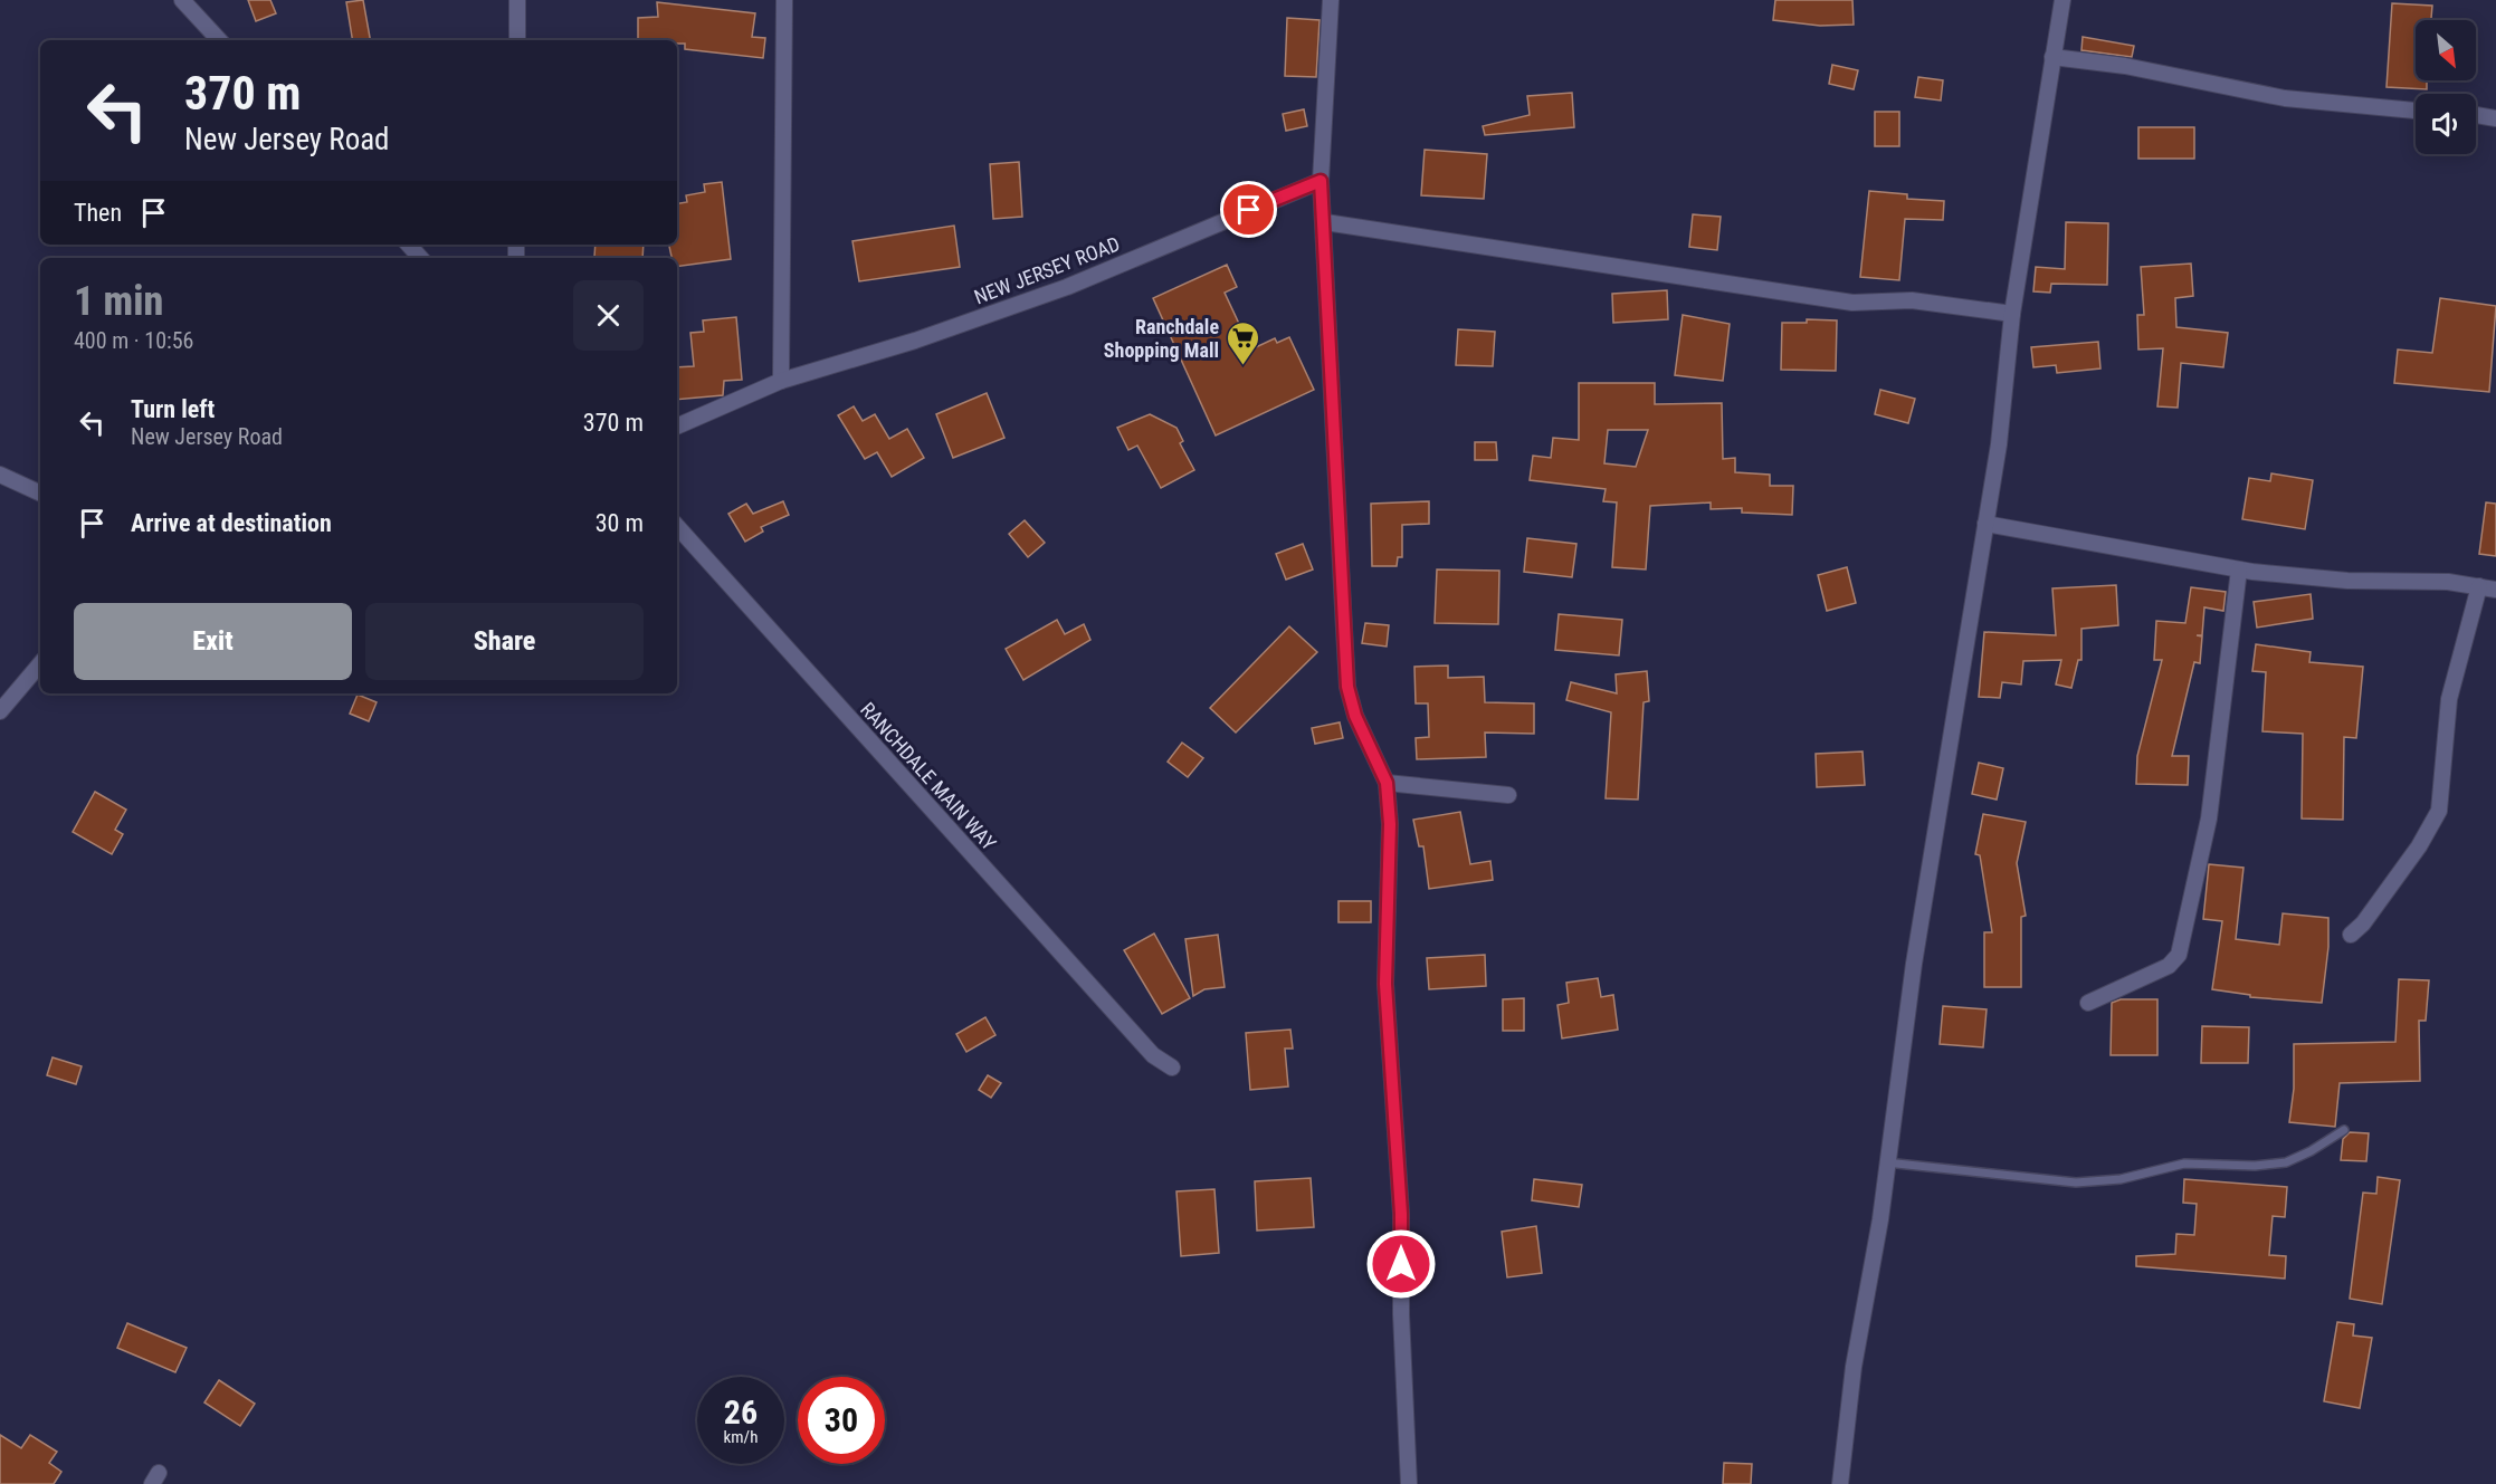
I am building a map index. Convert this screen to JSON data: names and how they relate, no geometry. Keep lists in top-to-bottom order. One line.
{"streets":{"street":["NEW JERSEY ROAD","RANCHDALE MAIN WAY"]},"places":{"supermarket":["Ranchdale Shopping Mall"]},"north":"bottom right","page":{"turn":["370 m","New Jersey Road"],"then":"Then","heading":["1 min","400 m · 10:56"],"list":[{"name":"Turn left","note":"New Jersey Road","value":"370 m"},{"name":"Arrive at destination","value":"30 m"}],"buttons":["Exit","Share"],"speed":"26 km/h","limit":"30"}}
